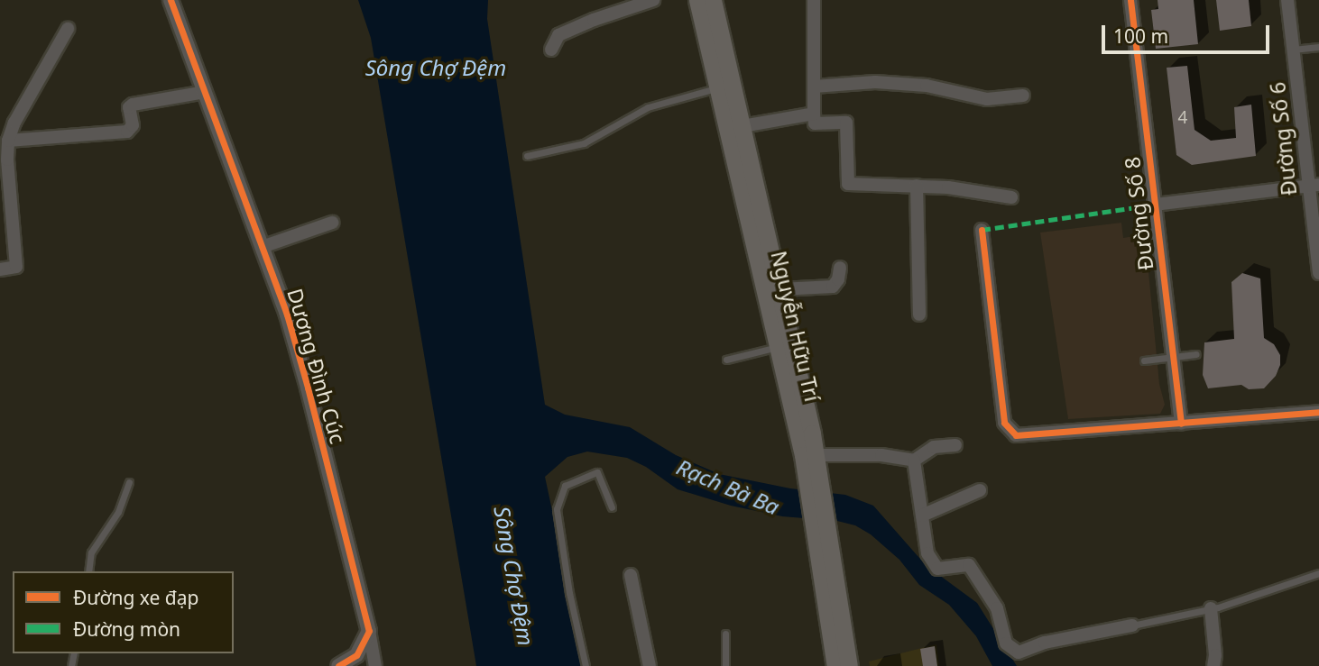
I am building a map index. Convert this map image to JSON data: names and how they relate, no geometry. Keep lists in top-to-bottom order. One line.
{"streets":{"main road":["Nguyễn Hữu Trí"],"street":["Đường Số 6","Đường Số 8","Dương Đình Cúc"]},"water":["Sông Chợ Đệm","Rạch Bà Ba"],"house_numbers":["4"],"legend":["Đường xe đạp","Đường mòn"],"scale_bar":"100 m"}
